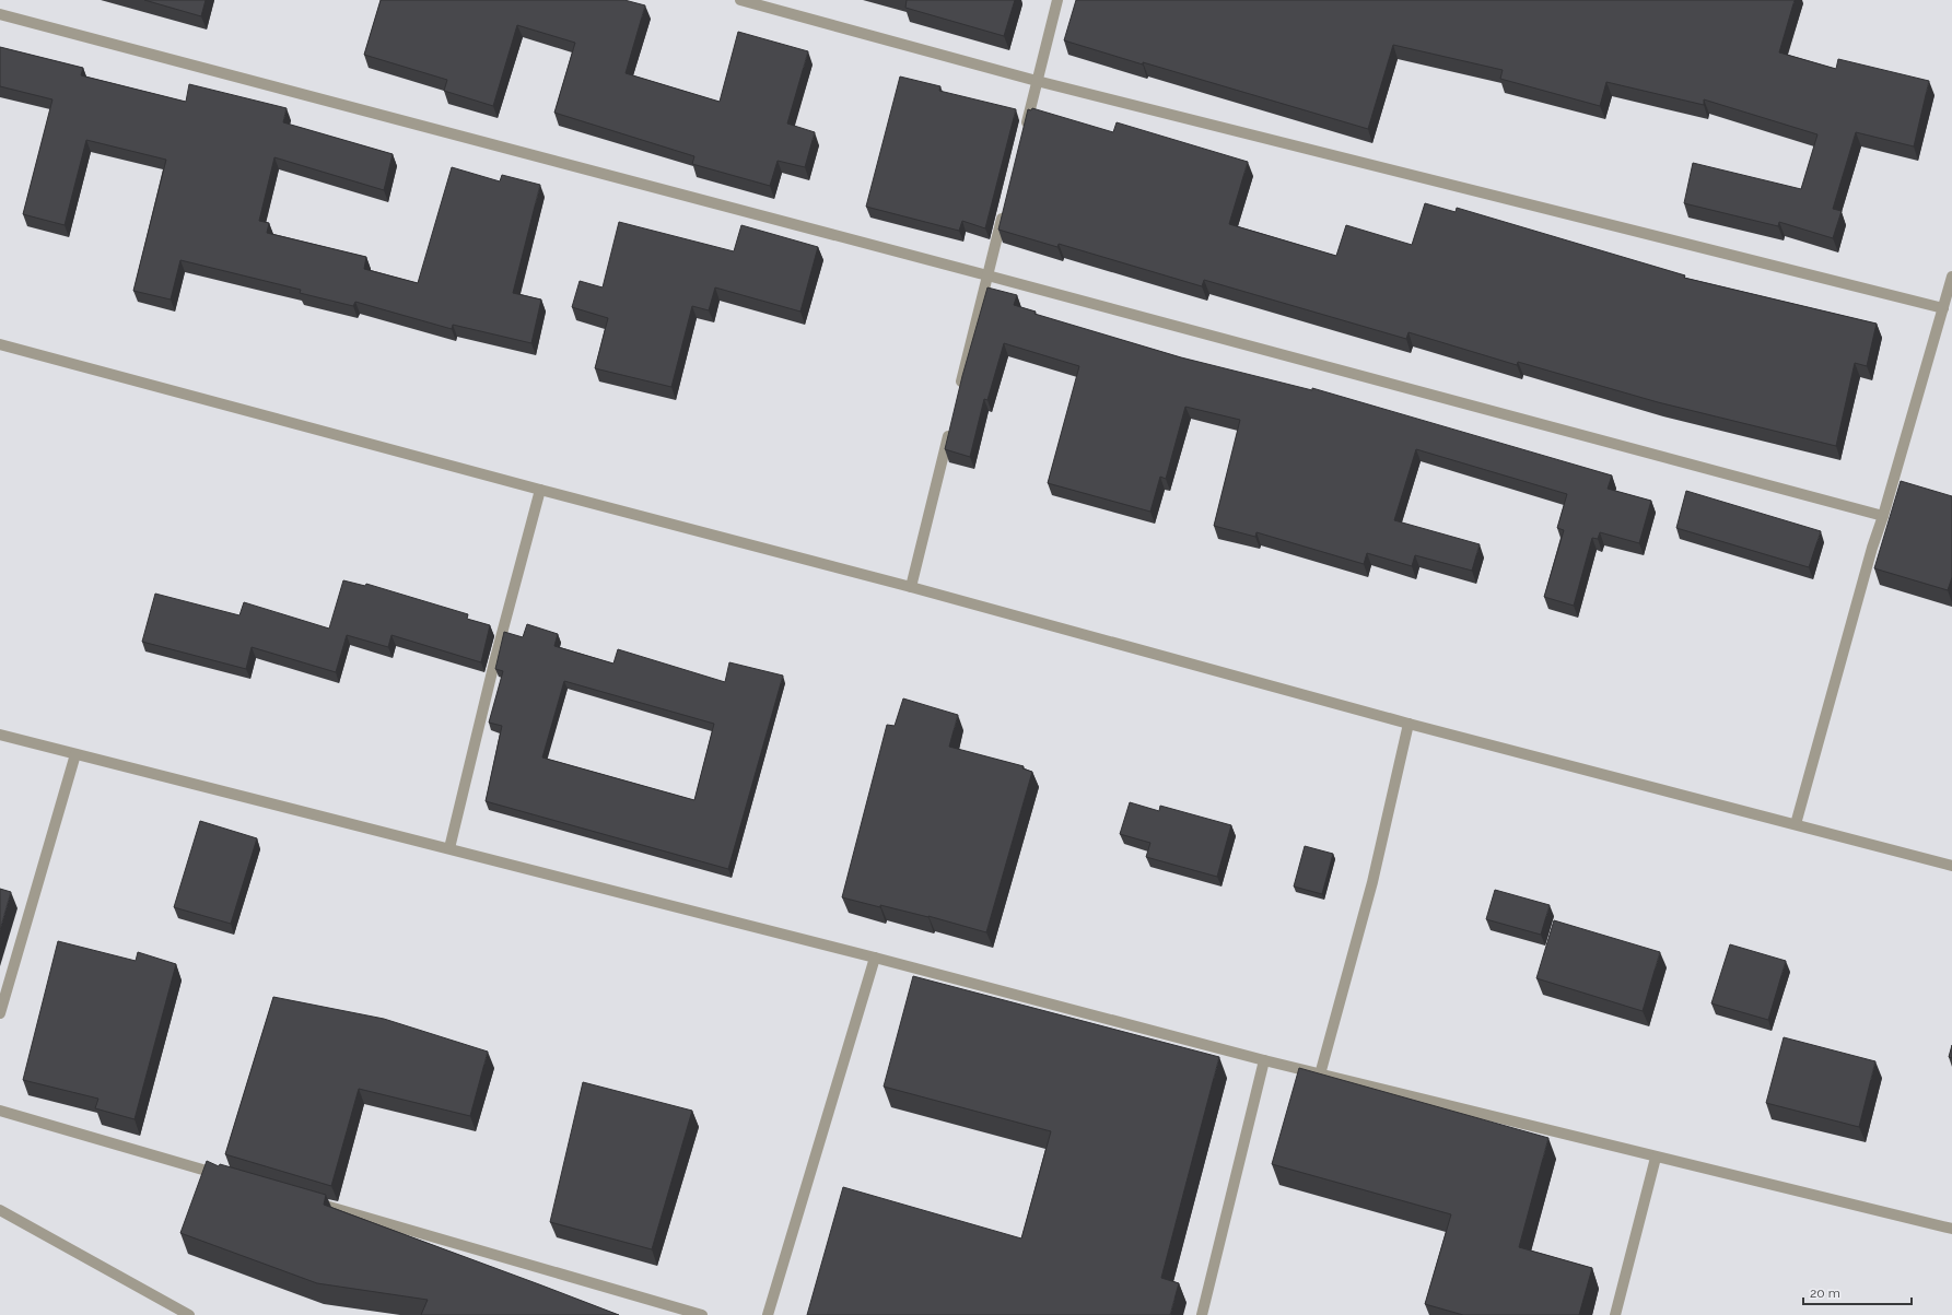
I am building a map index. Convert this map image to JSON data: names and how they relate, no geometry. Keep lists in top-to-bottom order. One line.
{"scale_bar":"20 m"}
